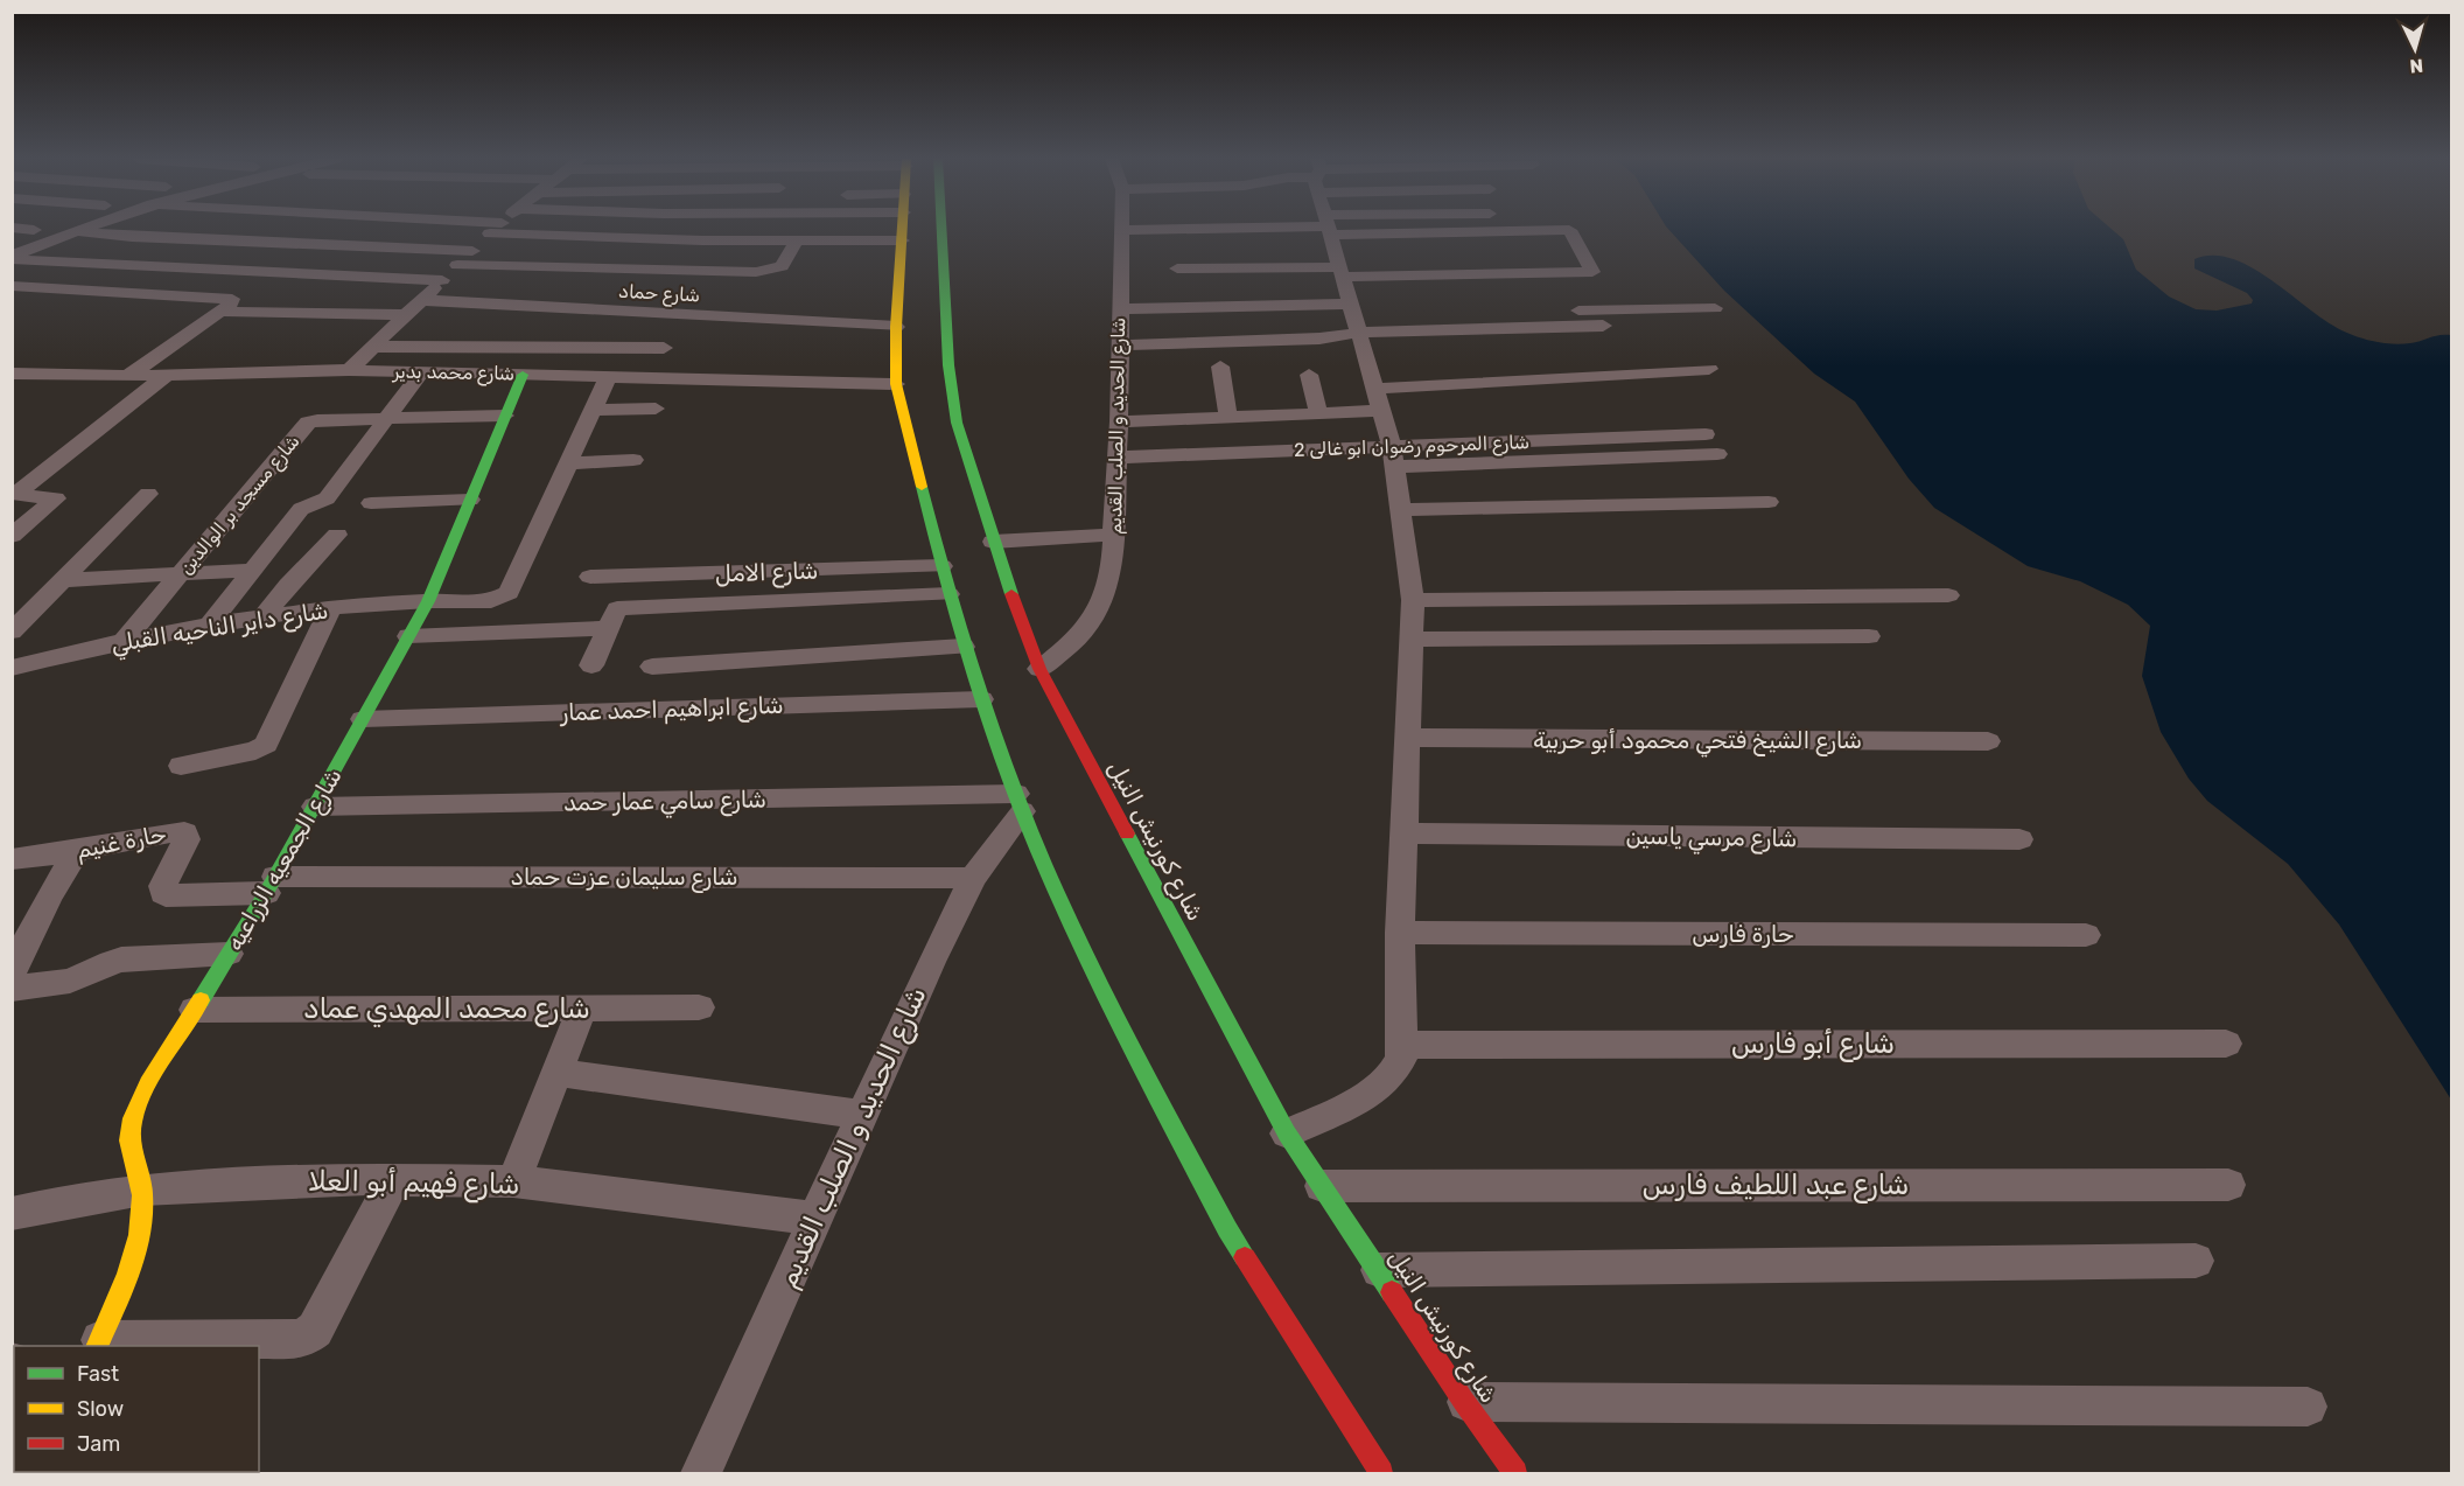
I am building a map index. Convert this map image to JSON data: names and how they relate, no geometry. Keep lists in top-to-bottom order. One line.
{"streets":{"main road":["شارع كورنيش النيل","شارع الجمعيه الزراعيه"],"street":["شارع حماد","شارع محمد بدير","شارع الحديد و الصلب القديم","شارع المرحوم رضوان ابو غالى 2","شارع مسجد بر الوالدين","شارع الامل","شارع داير الناحيه القبلي","شارع ابراهيم احمد عمار","شارع الشيخ فتحي محمود أبو حربية","شارع سامي عمار حمد","شارع مرسي ياسين","حارة غنيم","شارع سليمان عزت حماد","حارة فارس","شارع محمد المهدي عماد","شارع أبو فارس","شارع فهيم أبو العلا","شارع عبد اللطيف فارس"]},"crossings":[["شارع محمد بدير","شارع الجمعيه الزراعيه"],["شارع الحديد و الصلب القديم","شارع المرحوم رضوان ابو غالى 2"],["شارع الحديد و الصلب القديم","شارع سامي عمار حمد"],["شارع الحديد و الصلب القديم","شارع كورنيش النيل"],["شارع الحديد و الصلب القديم","شارع سليمان عزت حماد"],["شارع الحديد و الصلب القديم","شارع فهيم أبو العلا"],["شارع مسجد بر الوالدين","شارع داير الناحيه القبلي"],["شارع مسجد بر الوالدين","شارع الجمعيه الزراعيه"],["شارع داير الناحيه القبلي","شارع الجمعيه الزراعيه"],["شارع ابراهيم احمد عمار","شارع الجمعيه الزراعيه"],["شارع سامي عمار حمد","شارع الجمعيه الزراعيه"],["شارع كورنيش النيل","شارع عبد اللطيف فارس"],["حارة غنيم","شارع الجمعيه الزراعيه"],["حارة غنيم","شارع سليمان عزت حماد"],["شارع الجمعيه الزراعيه","شارع سليمان عزت حماد"],["شارع الجمعيه الزراعيه","شارع محمد المهدي عماد"],["شارع الجمعيه الزراعيه","شارع فهيم أبو العلا"]],"legend":["Fast","Slow","Jam"],"north":"bottom"}
